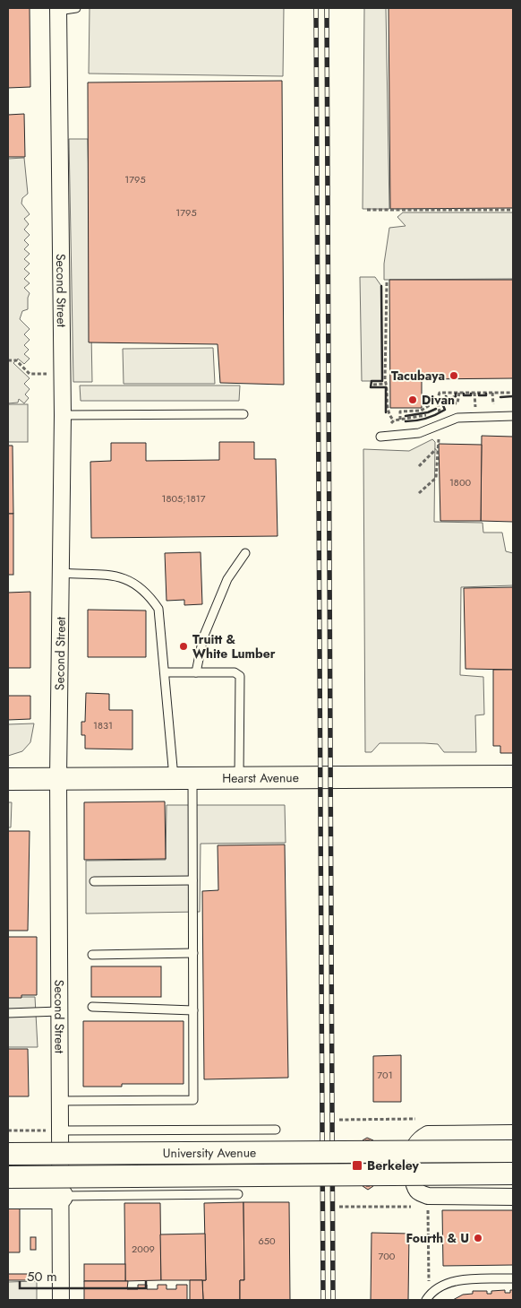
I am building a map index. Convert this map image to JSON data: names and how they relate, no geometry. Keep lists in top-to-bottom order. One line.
{"streets":{"main road":["Hearst Avenue","University Avenue"],"street":["Second Street"]},"crossings":[["Second Street","Hearst Avenue"]],"places":{"other":["Tacubaya","Divan","Truitt & White Lumber","Fourth & U"],"transit":["Berkeley"]},"house_numbers":["1795","1795","1800","1805;1817","1831","701","650","2009","700"],"scale_bar":"50 m"}
